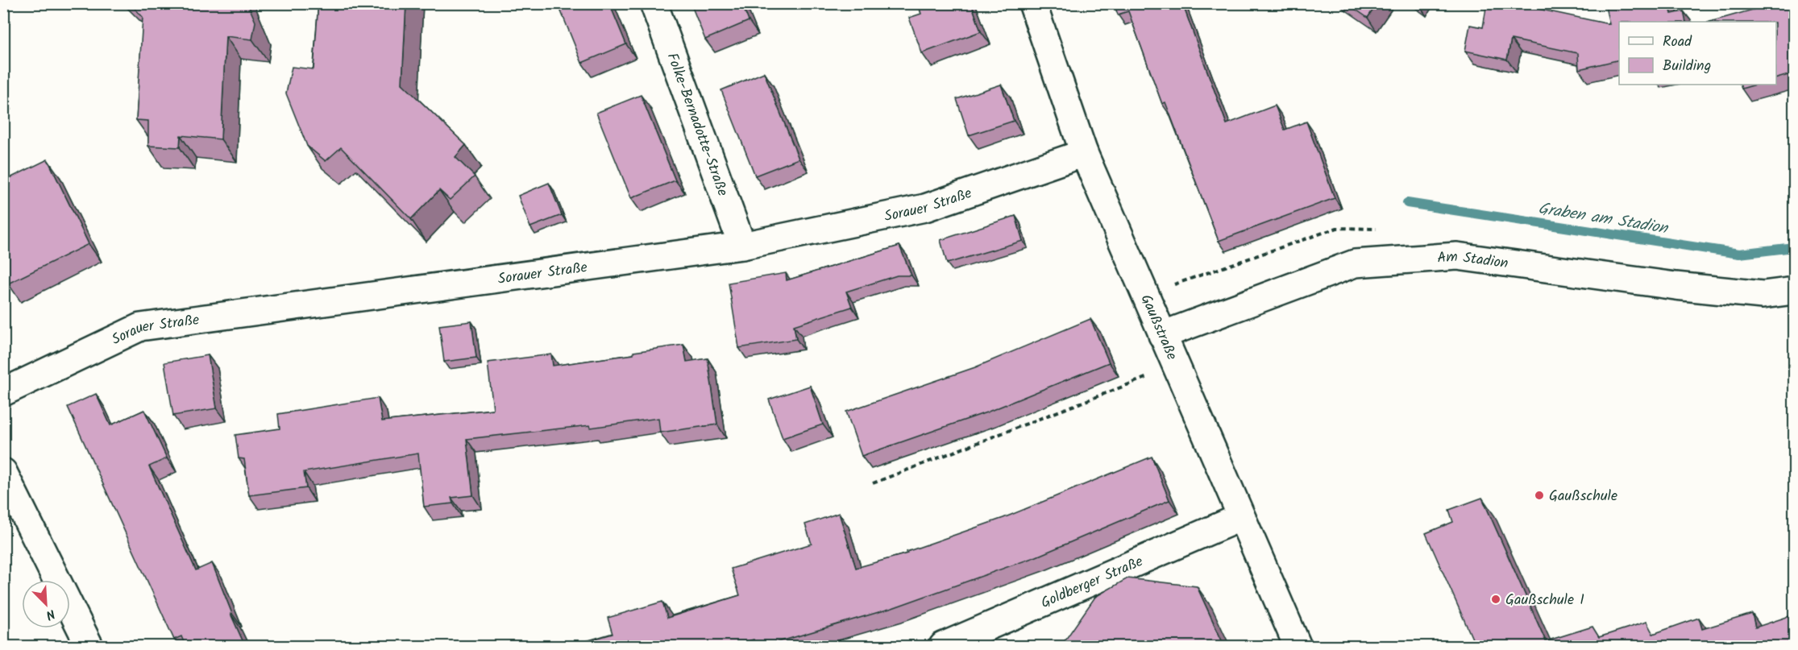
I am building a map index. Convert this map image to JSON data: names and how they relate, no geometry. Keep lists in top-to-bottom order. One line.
{"streets":{"street":["Folke-Bernadotte-Straße","Sorauer Straße","Am Stadion","Gaußstraße","Goldberger Straße"]},"crossings":[["Folke-Bernadotte-Straße","Sorauer Straße"],["Sorauer Straße","Gaußstraße"],["Am Stadion","Gaußstraße"],["Gaußstraße","Goldberger Straße"]],"water":["Graben am Stadion"],"places":["Gaußschule","Gaußschule I"],"legend":["Road","Building"],"north":"bottom right"}
